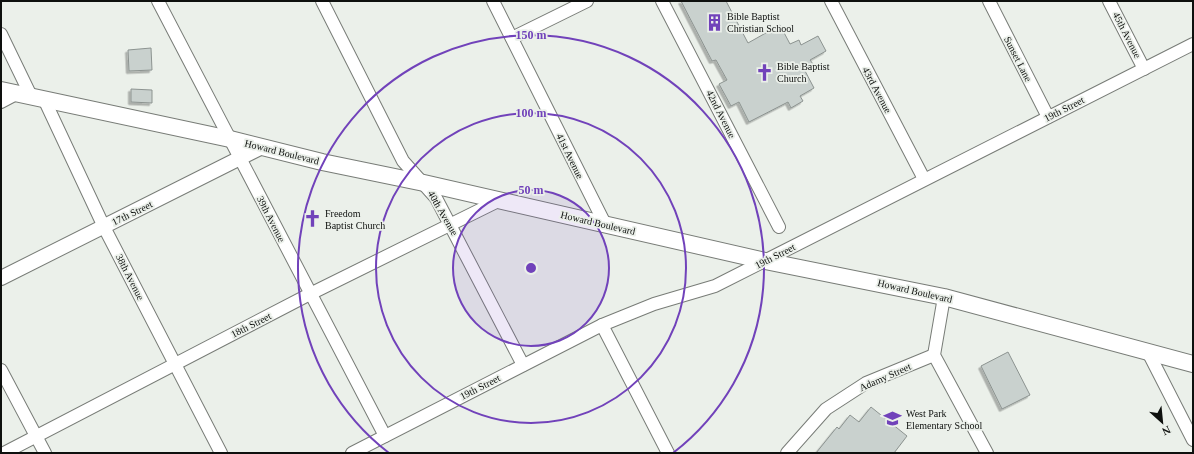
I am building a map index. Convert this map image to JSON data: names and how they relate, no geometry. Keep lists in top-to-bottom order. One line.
{"streets":{"main road":["Howard Boulevard"],"street":["45th Avenue","Sunset Lane","43rd Avenue","19th Street","42nd Avenue","41st Avenue","17th Street","40th Avenue","39th Avenue","38th Avenue","18th Street","Adamy Street"]},"crossings":[["45th Avenue","19th Street"],["Sunset Lane","19th Street"],["43rd Avenue","19th Street"],["19th Street","Howard Boulevard"],["19th Street","40th Avenue"],["19th Street","39th Avenue"],["Howard Boulevard","41st Avenue"],["Howard Boulevard","17th Street"],["Howard Boulevard","40th Avenue"],["Howard Boulevard","39th Avenue"],["Howard Boulevard","38th Avenue"],["Howard Boulevard","18th Street"],["17th Street","39th Avenue"],["17th Street","38th Avenue"],["40th Avenue","18th Street"],["39th Avenue","18th Street"],["38th Avenue","18th Street"]],"places":{"building":["Bible Baptist Christian School"],"church":["Bible Baptist Church","Freedom Baptist Church"],"school or university":["West Park Elementary School"]},"north":"bottom right","rings":["150 m","100 m","50 m"]}
